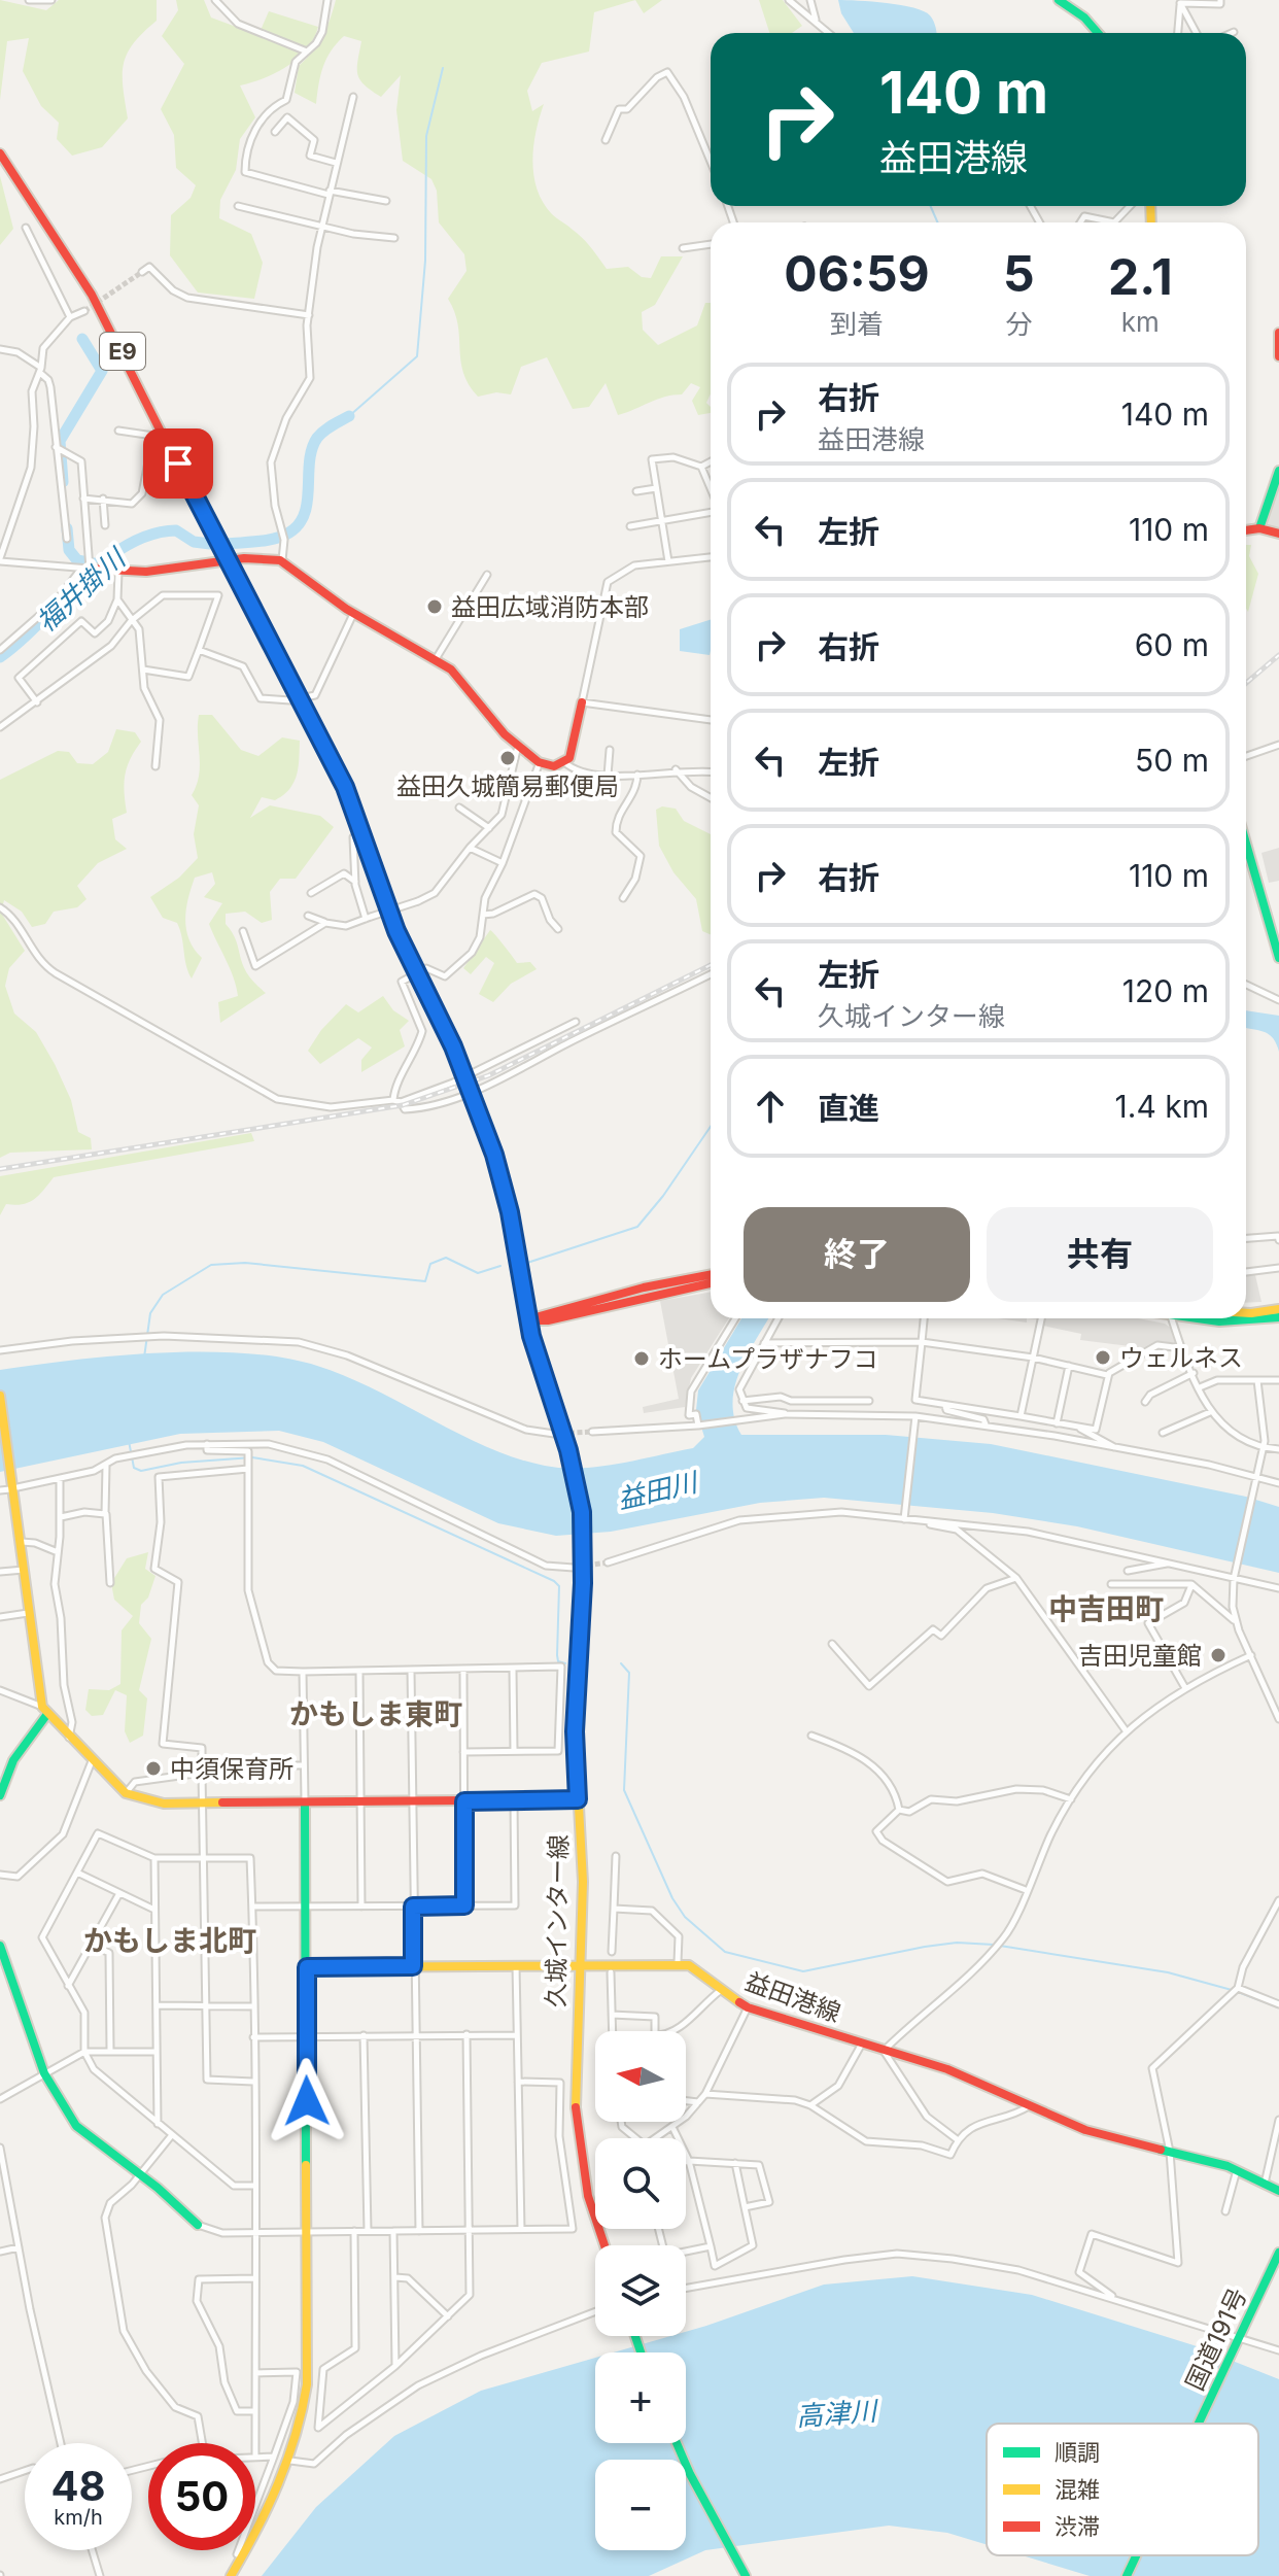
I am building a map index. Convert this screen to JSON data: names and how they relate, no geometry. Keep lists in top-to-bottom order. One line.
{"streets":{"main road":["E9","久城インター線","益田港線","国道191号"]},"crossings":[["E9","久城インター線"]],"districts":["中吉田町","かもしま東町","かもしま北町"],"water":["福井掛川","益田川","高津川"],"places":["益田広域消防本部","益田久城簡易郵便局","ウェルネス","ホームプラザナフコ","吉田児童館","中須保育所"],"legend":["順調","混雑","渋滞"],"north":"left","page":{"turn":["140 m","益田港線"],"eta":["06:59","到着","5","分","2.1","km"],"list":[{"name":"右折","note":"益田港線","value":"140 m"},{"name":"左折","value":"110 m"},{"name":"右折","value":"60 m"},{"name":"左折","value":"50 m"},{"name":"右折","value":"110 m"},{"name":"左折","note":"久城インター線","value":"120 m"},{"name":"直進","value":"1.4 km"}],"buttons":["終了","共有"],"map_buttons":["+","−"],"speed":"48 km/h","limit":"50"}}
